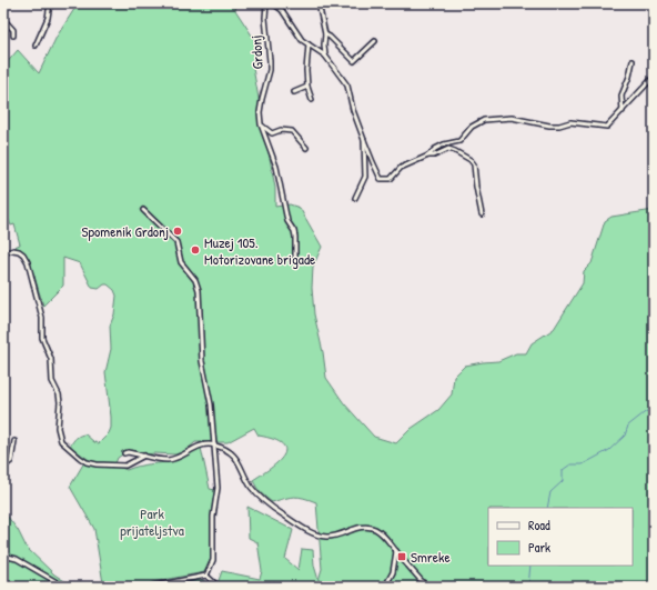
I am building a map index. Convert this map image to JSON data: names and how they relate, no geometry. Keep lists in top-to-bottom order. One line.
{"streets":{"street":["Grdonj"]},"parks":["Park prijateljstva"],"places":{"other":["Spomenik Grdonj","Muzej 105. Motorizovane brigade"],"transit":["Smreke"]},"legend":["Road","Park"]}
